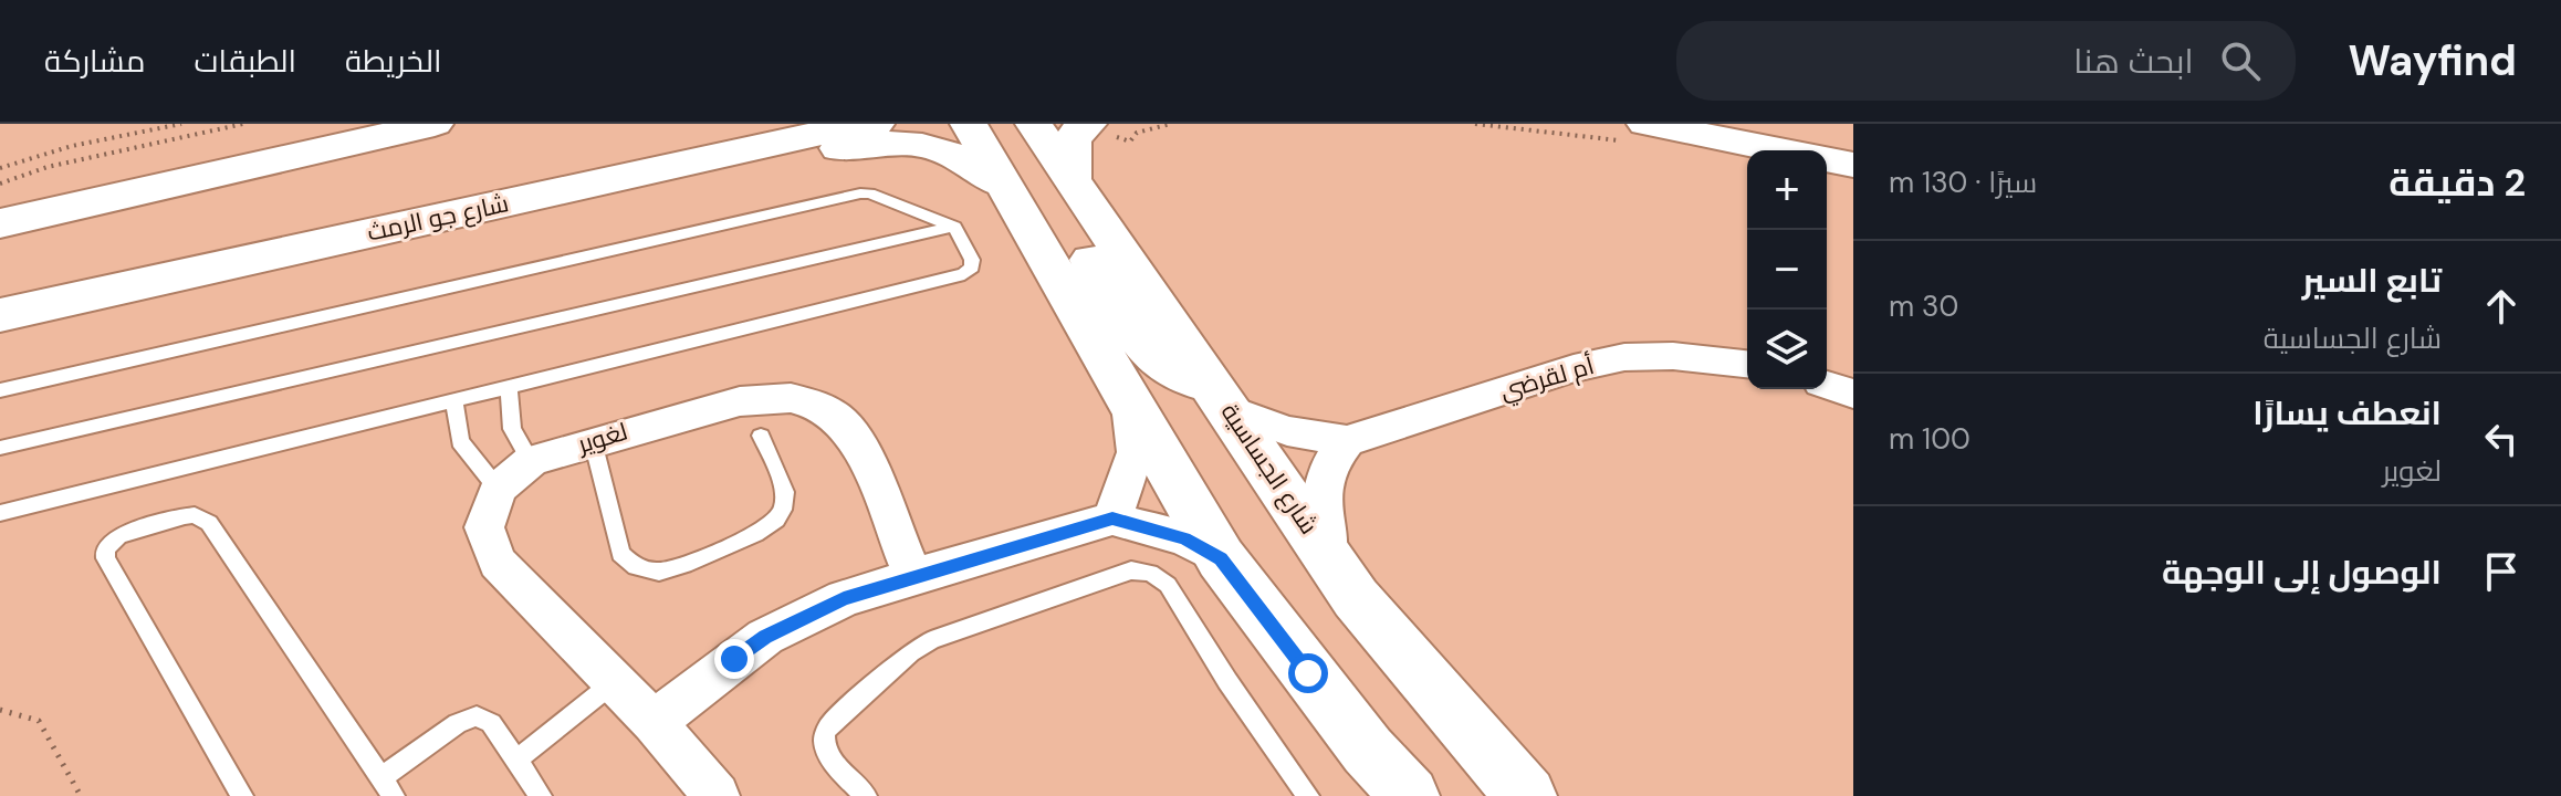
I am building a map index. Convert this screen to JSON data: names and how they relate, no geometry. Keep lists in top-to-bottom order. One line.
{"streets":{"main road":["شارع جو الرمث","شارع الجساسية"],"street":["أم لقرضي","لغوير"]},"crossings":[["أم لقرضي","شارع الجساسية"]],"page":{"header":"Wayfind","search":"ابحث هنا","nav":["الخريطة","الطبقات","مشاركة"],"heading":["2 دقيقة","سيرًا · 130 m"],"map_buttons":["+","−"],"list":[["تابع السير","شارع الجساسية","30 m"],["انعطف يسارًا","لغوير","100 m"],"الوصول إلى الوجهة"]}}
